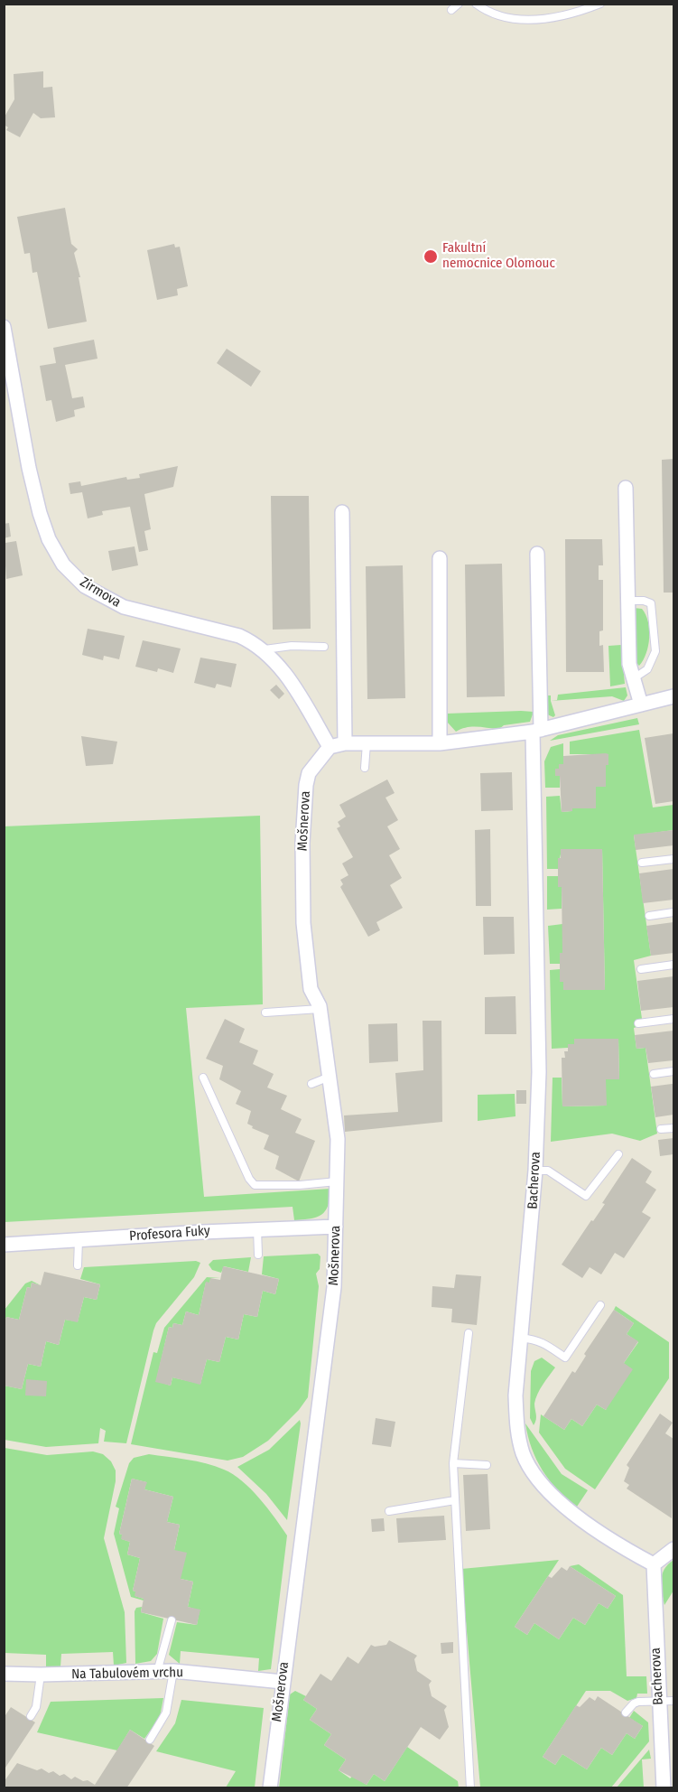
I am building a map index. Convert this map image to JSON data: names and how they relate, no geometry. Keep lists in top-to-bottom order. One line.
{"streets":{"street":["Zirmova","Mošnerova","Bacherova","Profesora Fuky","Na Tabulovém vrchu"]},"crossings":[["Zirmova","Mošnerova"],["Mošnerova","Profesora Fuky"],["Mošnerova","Na Tabulovém vrchu"]],"places":["Fakultní nemocnice Olomouc"]}
